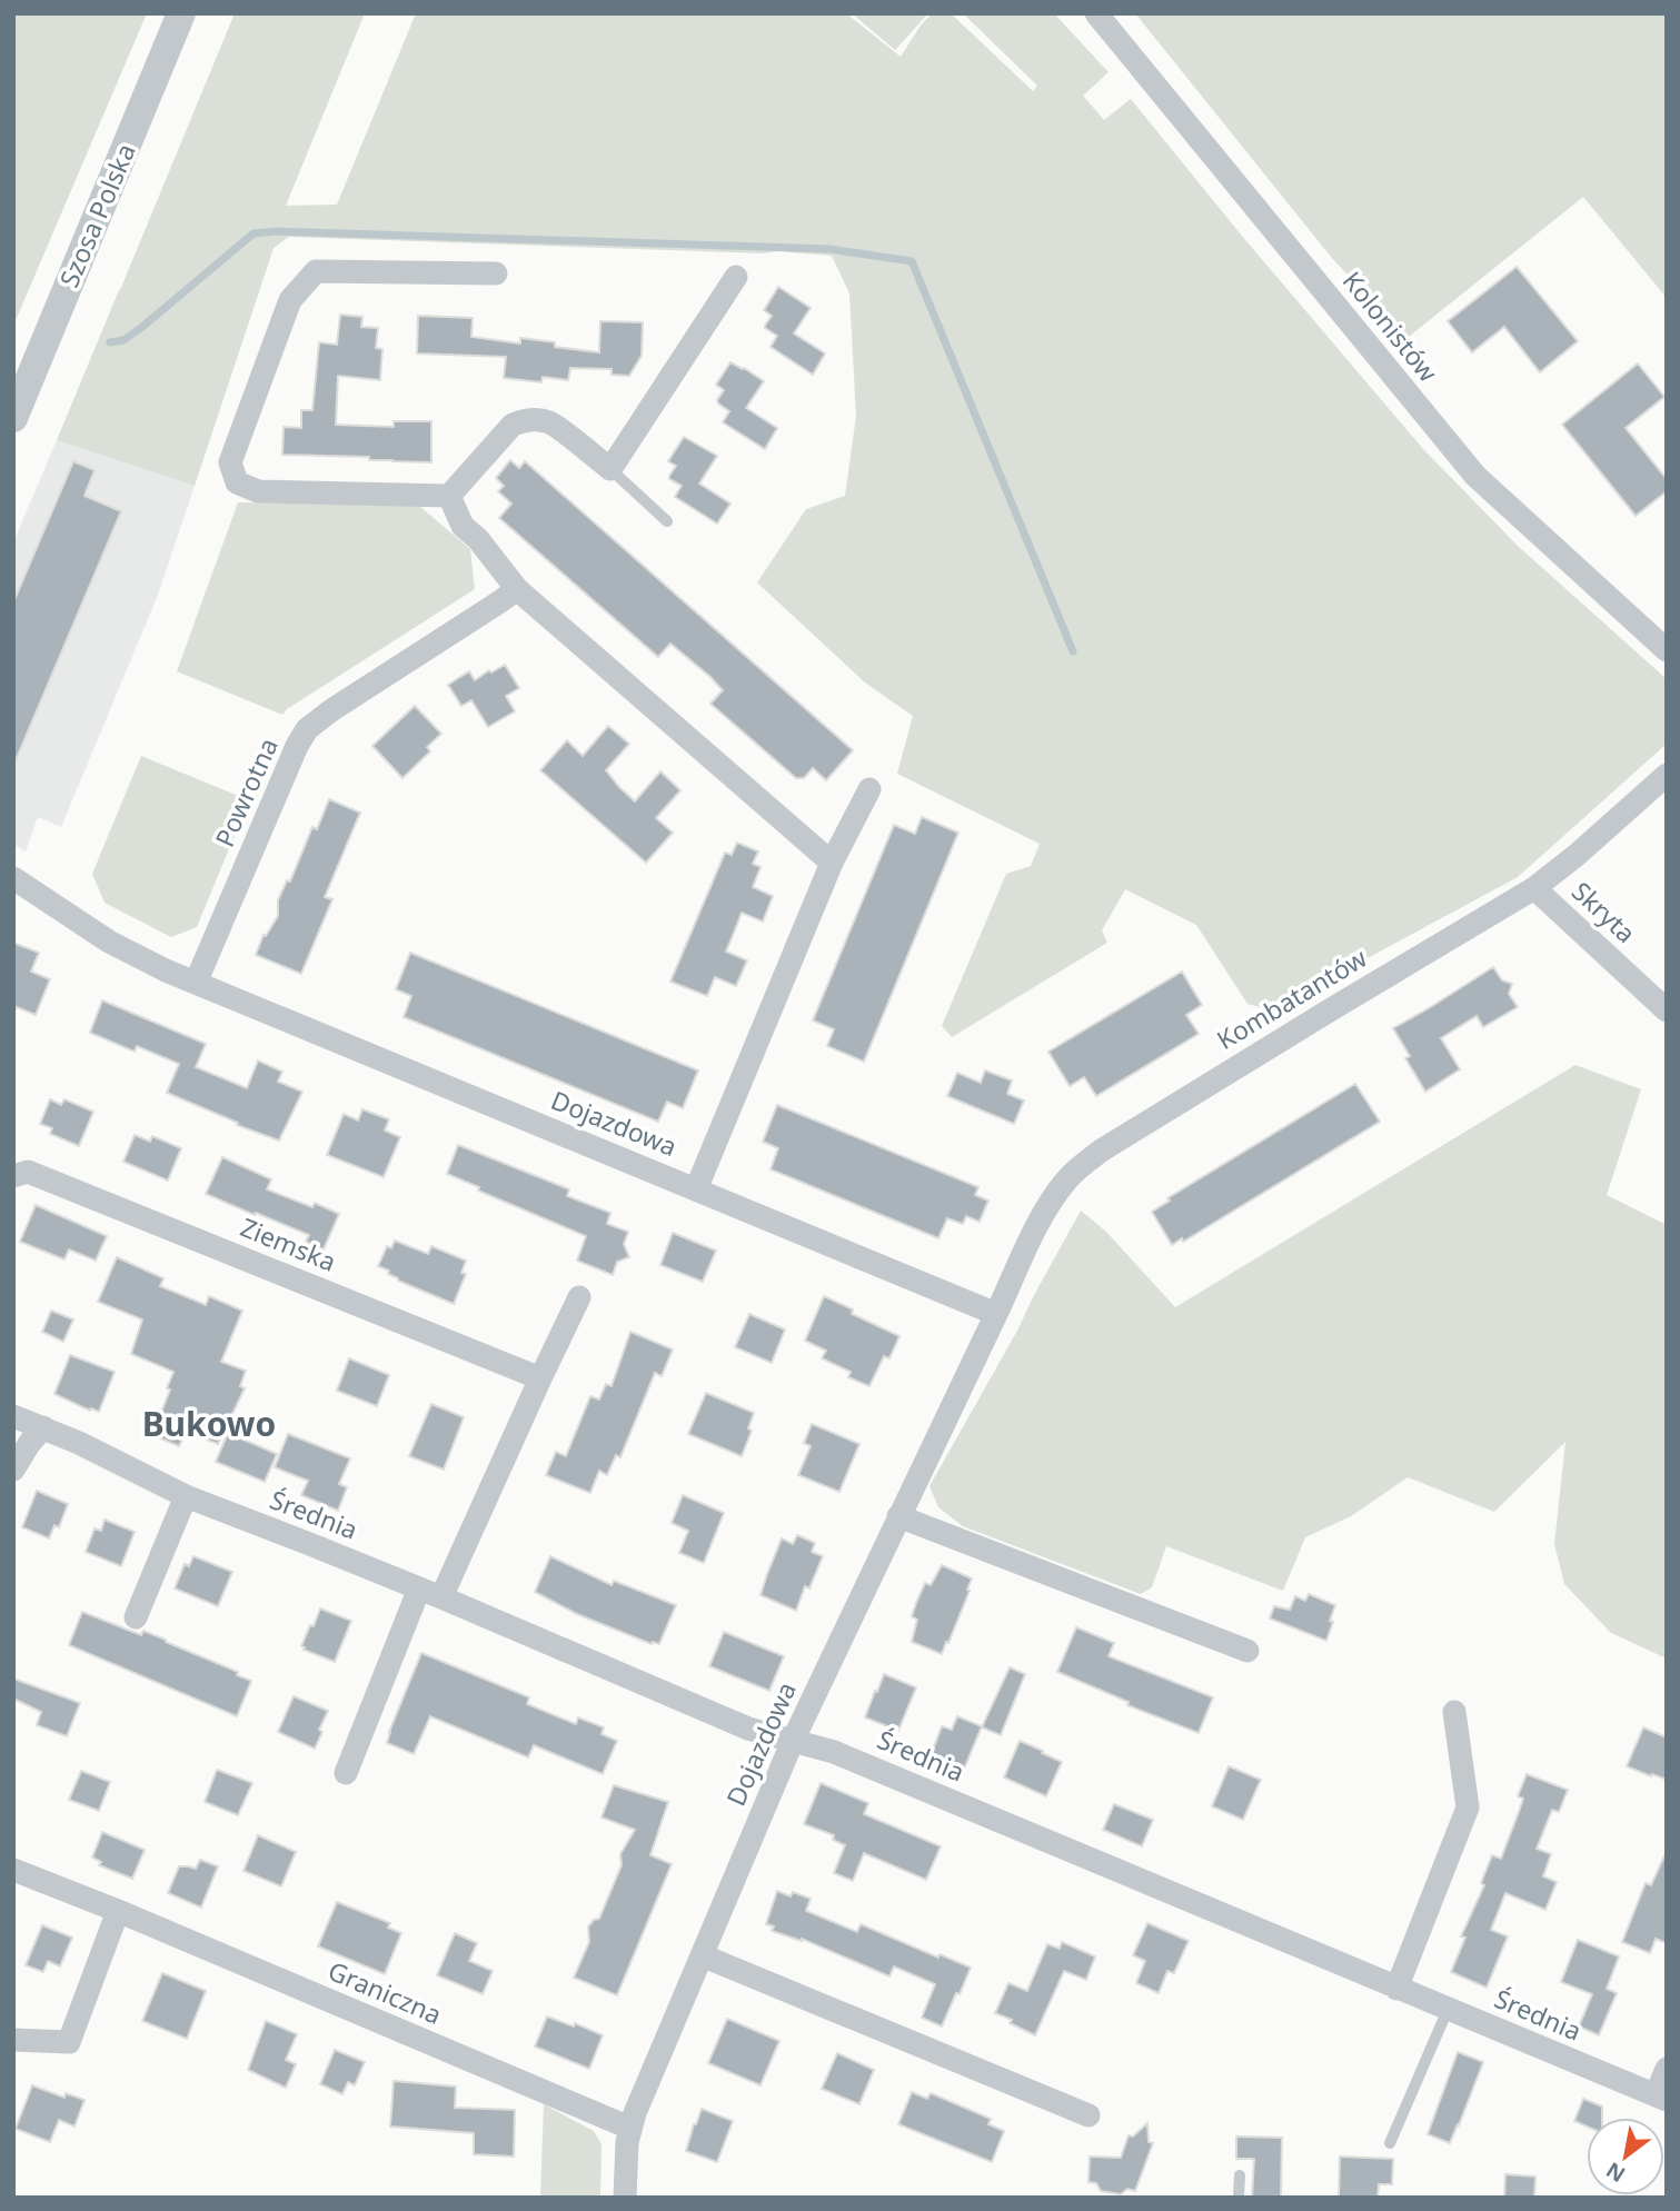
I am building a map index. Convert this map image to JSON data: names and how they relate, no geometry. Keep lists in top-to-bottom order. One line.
{"streets":{"street":["Szosa Polska","Kolonistów","Powrotna","Skryta","Kombatantów","Dojazdowa","Ziemska","Średnia","Graniczna"]},"crossings":[["Powrotna","Dojazdowa"],["Skryta","Kombatantów"],["Kombatantów","Dojazdowa"],["Dojazdowa","Średnia"],["Dojazdowa","Graniczna"]],"districts":["Bukowo"],"north":"bottom left"}
